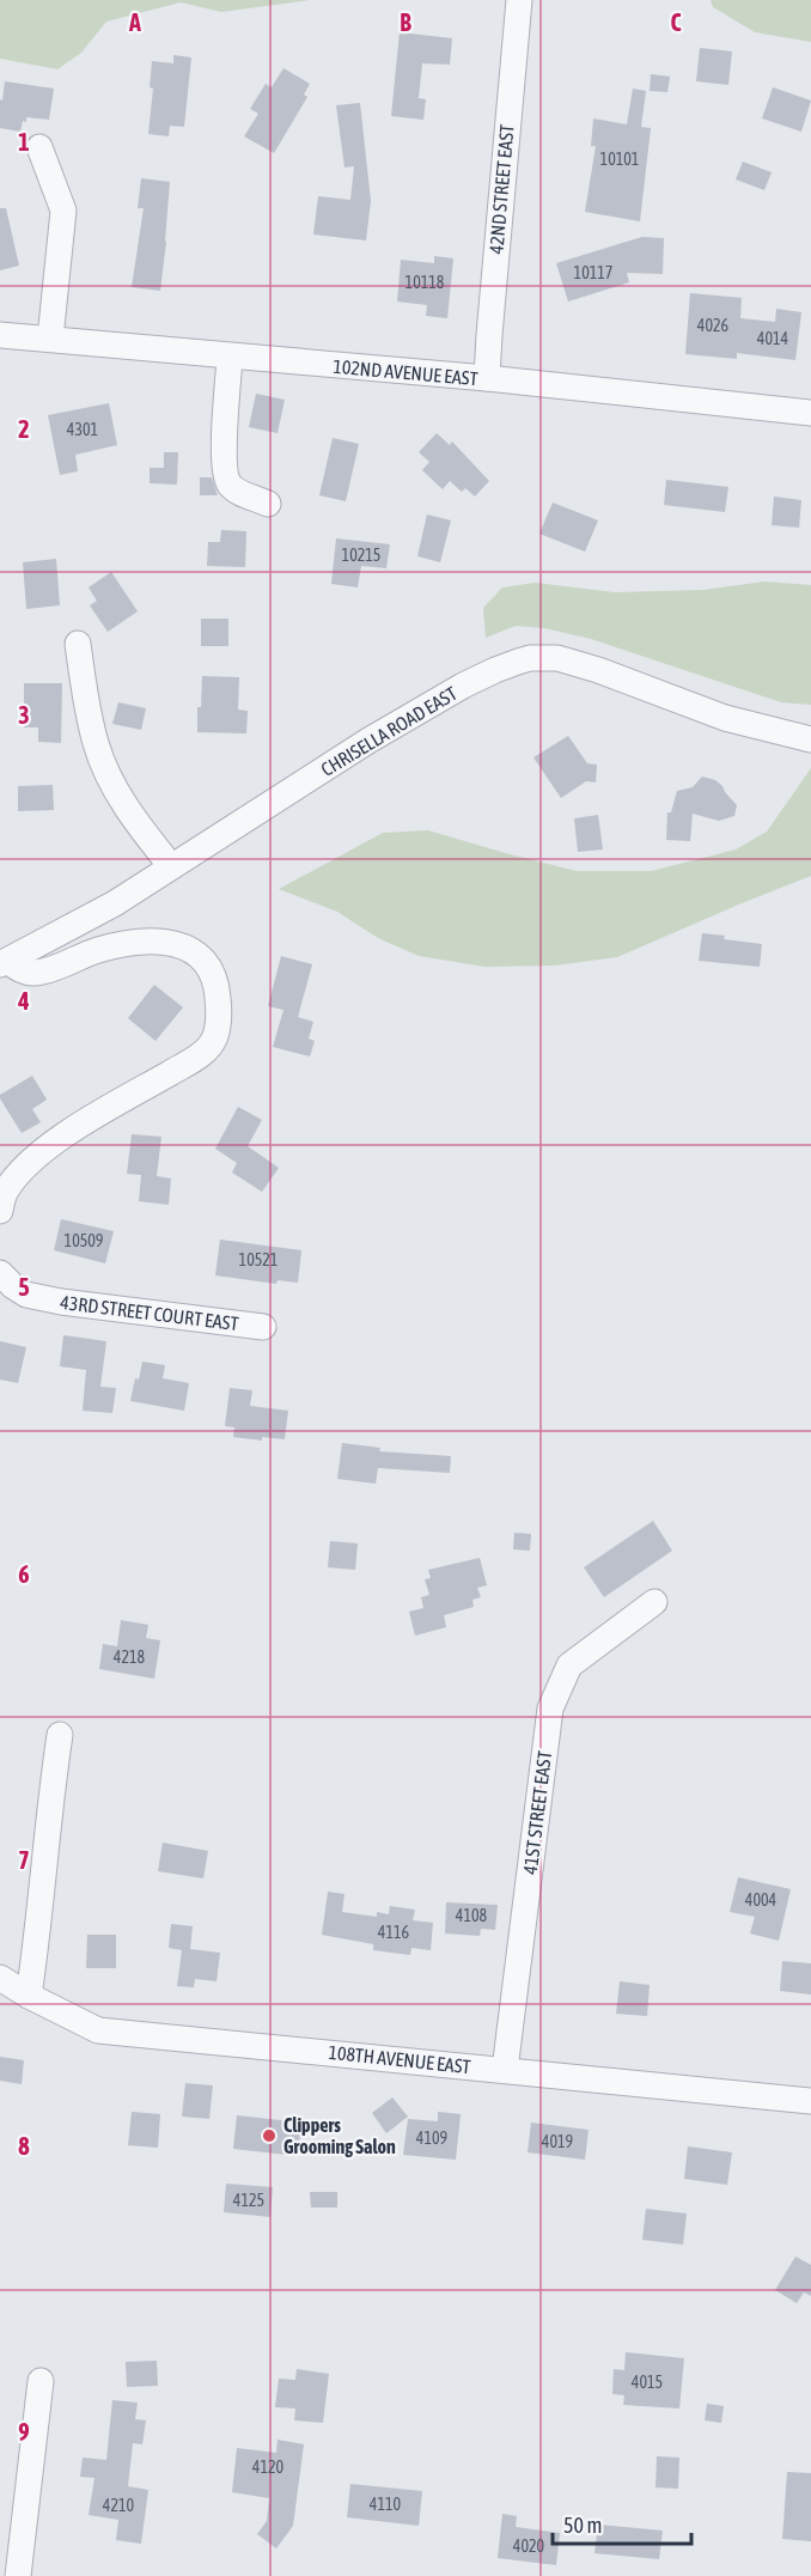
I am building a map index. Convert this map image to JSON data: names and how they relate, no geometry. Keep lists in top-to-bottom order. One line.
{"streets":{"street":["42ND STREET EAST","102ND AVENUE EAST","CHRISELLA ROAD EAST","43RD STREET COURT EAST","41ST STREET EAST","108TH AVENUE EAST"]},"crossings":[["42ND STREET EAST","102ND AVENUE EAST"],["41ST STREET EAST","108TH AVENUE EAST"]],"places":["Clippers Grooming Salon"],"house_numbers":["10101","10117","10118","4026","4014","4301","10215","10509","10521","4218","4004","4108","4116","4109","4019","4125","4015","4120","4110","4210","4020"],"scale_bar":"50 m","grid":{"columns":["A","B","C"],"rows":["1","2","3","4","5","6","7","8","9"]}}
